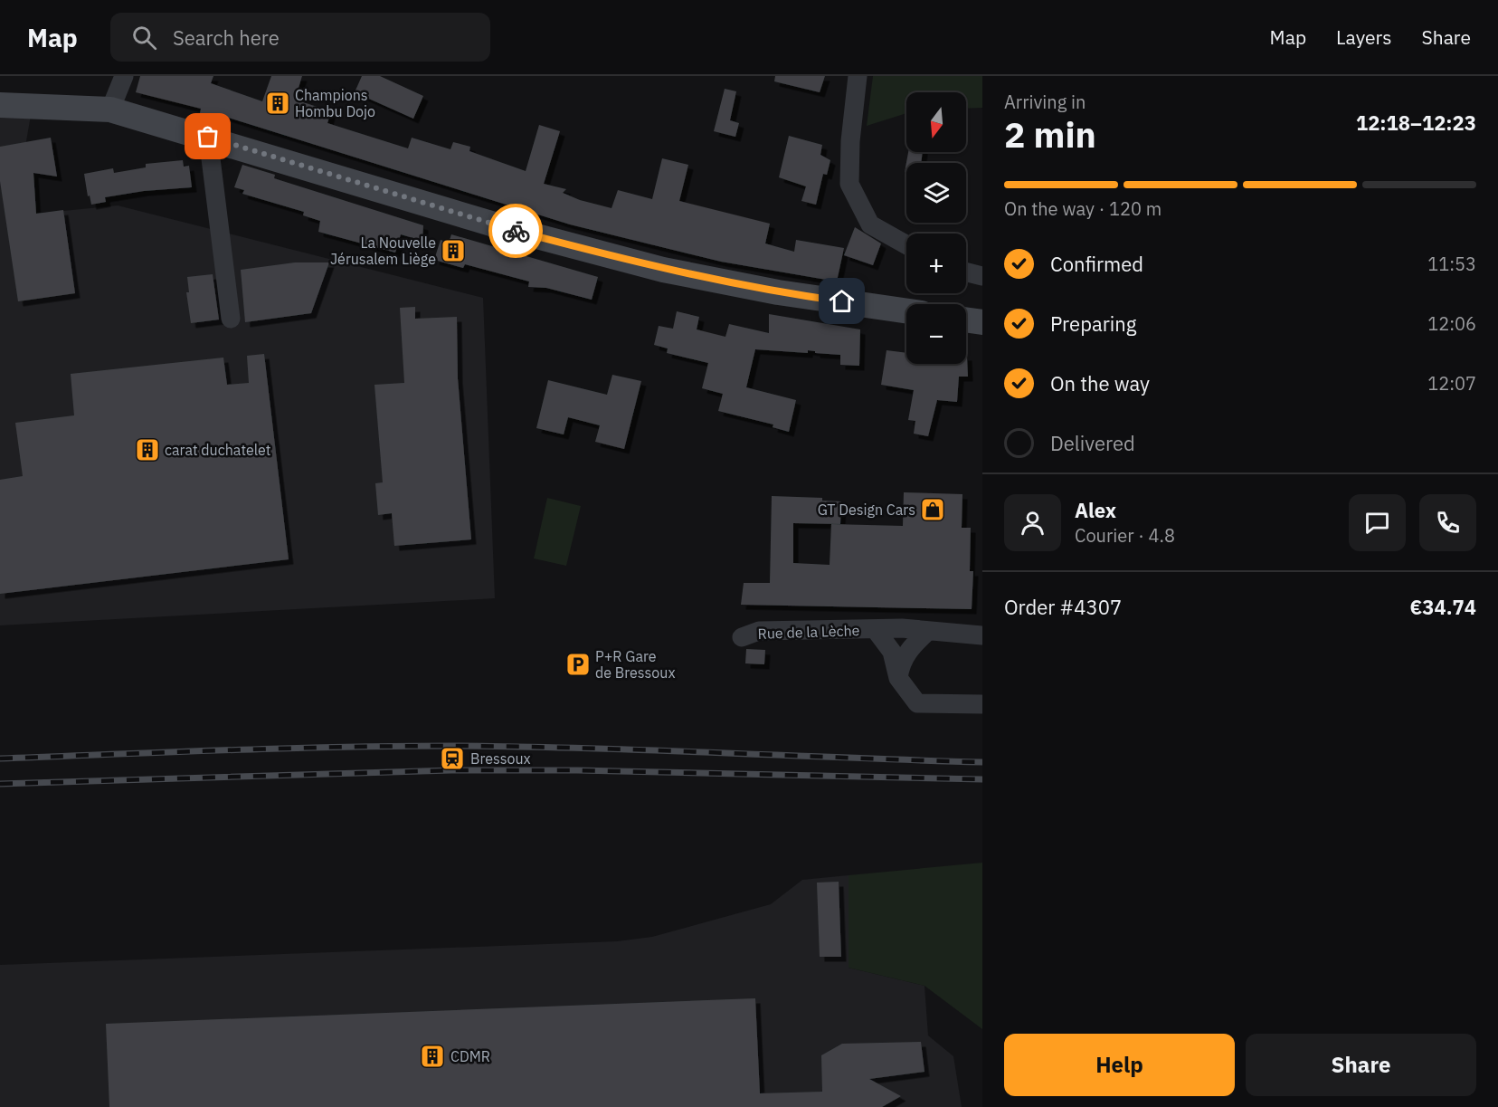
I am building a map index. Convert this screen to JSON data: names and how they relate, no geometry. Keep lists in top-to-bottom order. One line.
{"streets":{"street":["Rue de la Lèche"]},"places":{"building":["Champions Hombu Dojo","La Nouvelle Jérusalem Liège","carat duchatelet","CDMR"],"shop":["GT Design Cars"],"parking":["P+R Gare de Bressoux"],"station":["Bressoux"]},"north":"bottom","page":{"header":"Map","search":"Search here","nav":["Map","Layers","Share"],"heading":["2 min","Arriving in","12:18–12:23"],"panel":["Alex","Courier · 4.8","Order #4307","€34.74"],"map_buttons":["+","−"],"bar":"On the way · 120 m","list":[["Confirmed","11:53"],["Preparing","12:06"],["On the way","12:07"],"Delivered"],"buttons":["Help","Share"]}}
